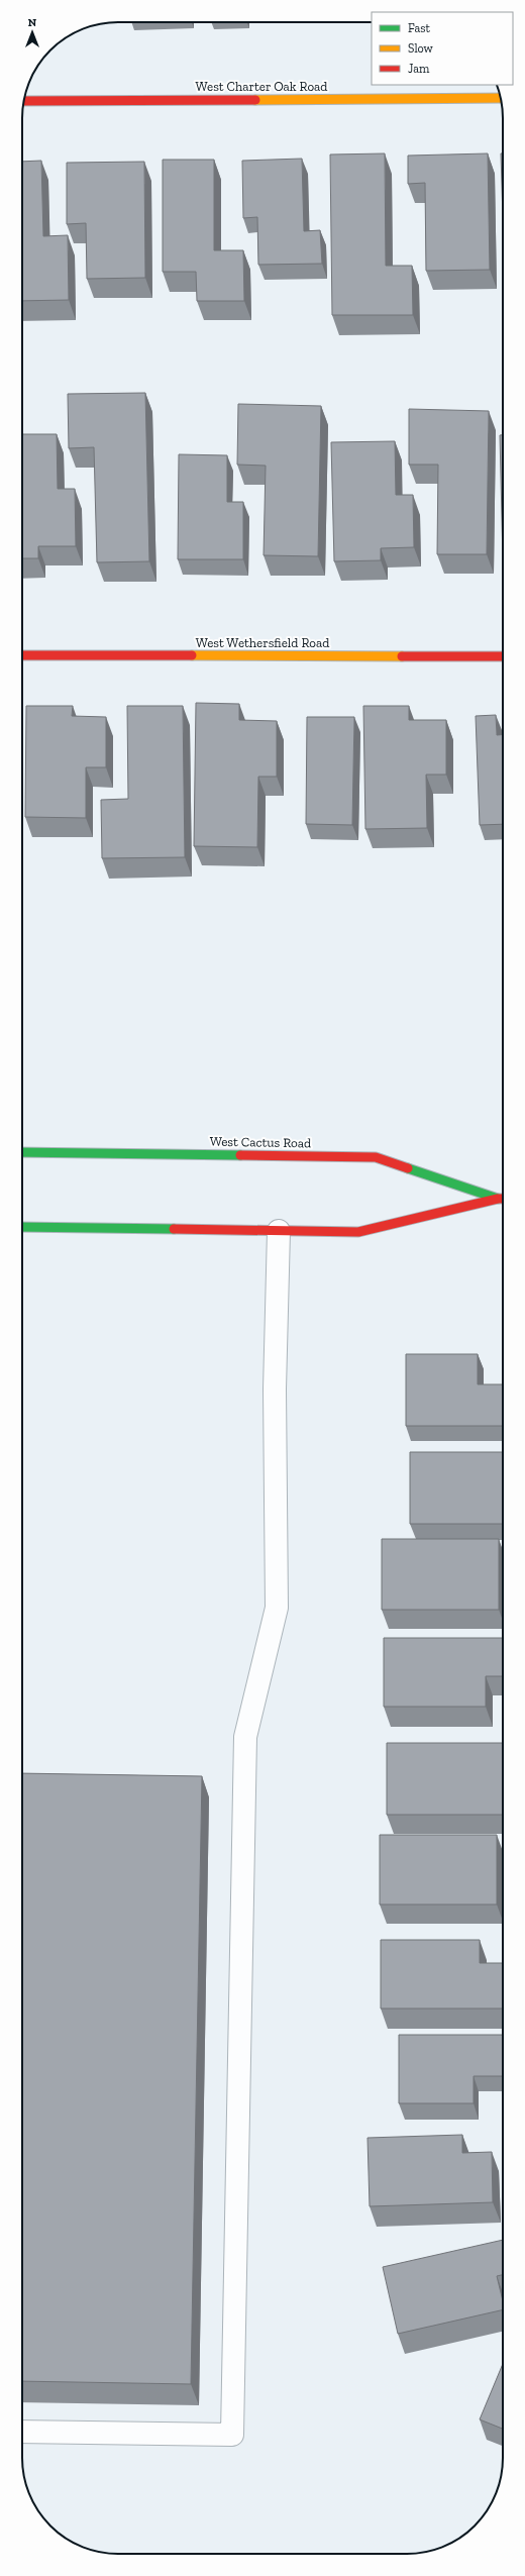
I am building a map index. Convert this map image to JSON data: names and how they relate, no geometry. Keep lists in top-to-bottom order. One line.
{"streets":{"main road":["West Charter Oak Road","West Wethersfield Road","West Cactus Road"]},"legend":["Fast","Slow","Jam"],"north":"top"}
